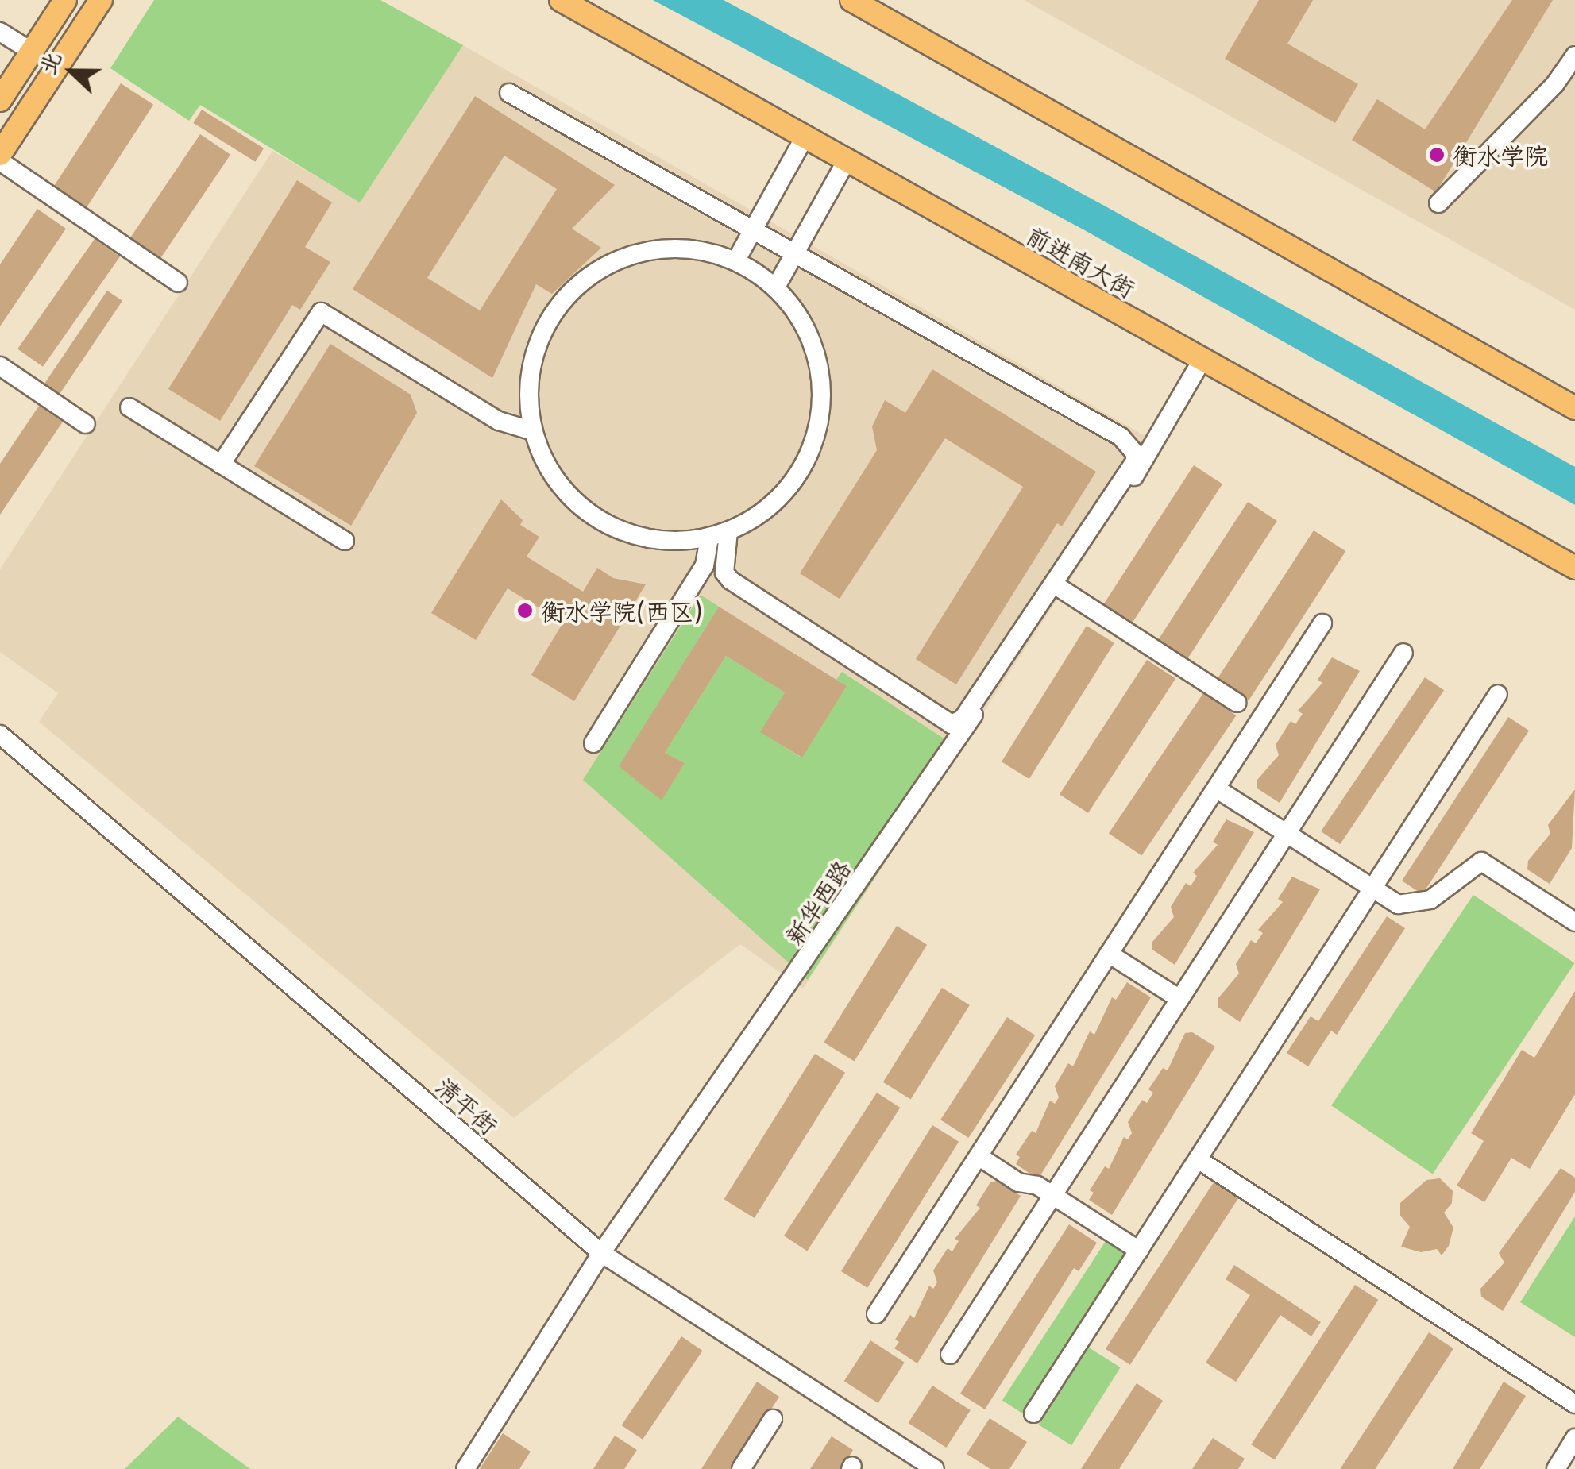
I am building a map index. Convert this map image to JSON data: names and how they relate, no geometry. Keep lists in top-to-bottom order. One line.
{"streets":{"main road":["前进南大街"],"street":["新华西路","清平街"]},"crossings":[["前进南大街","新华西路"],["新华西路","清平街"]],"places":["衡水学院","衡水学院(西区)"],"north":"left"}
